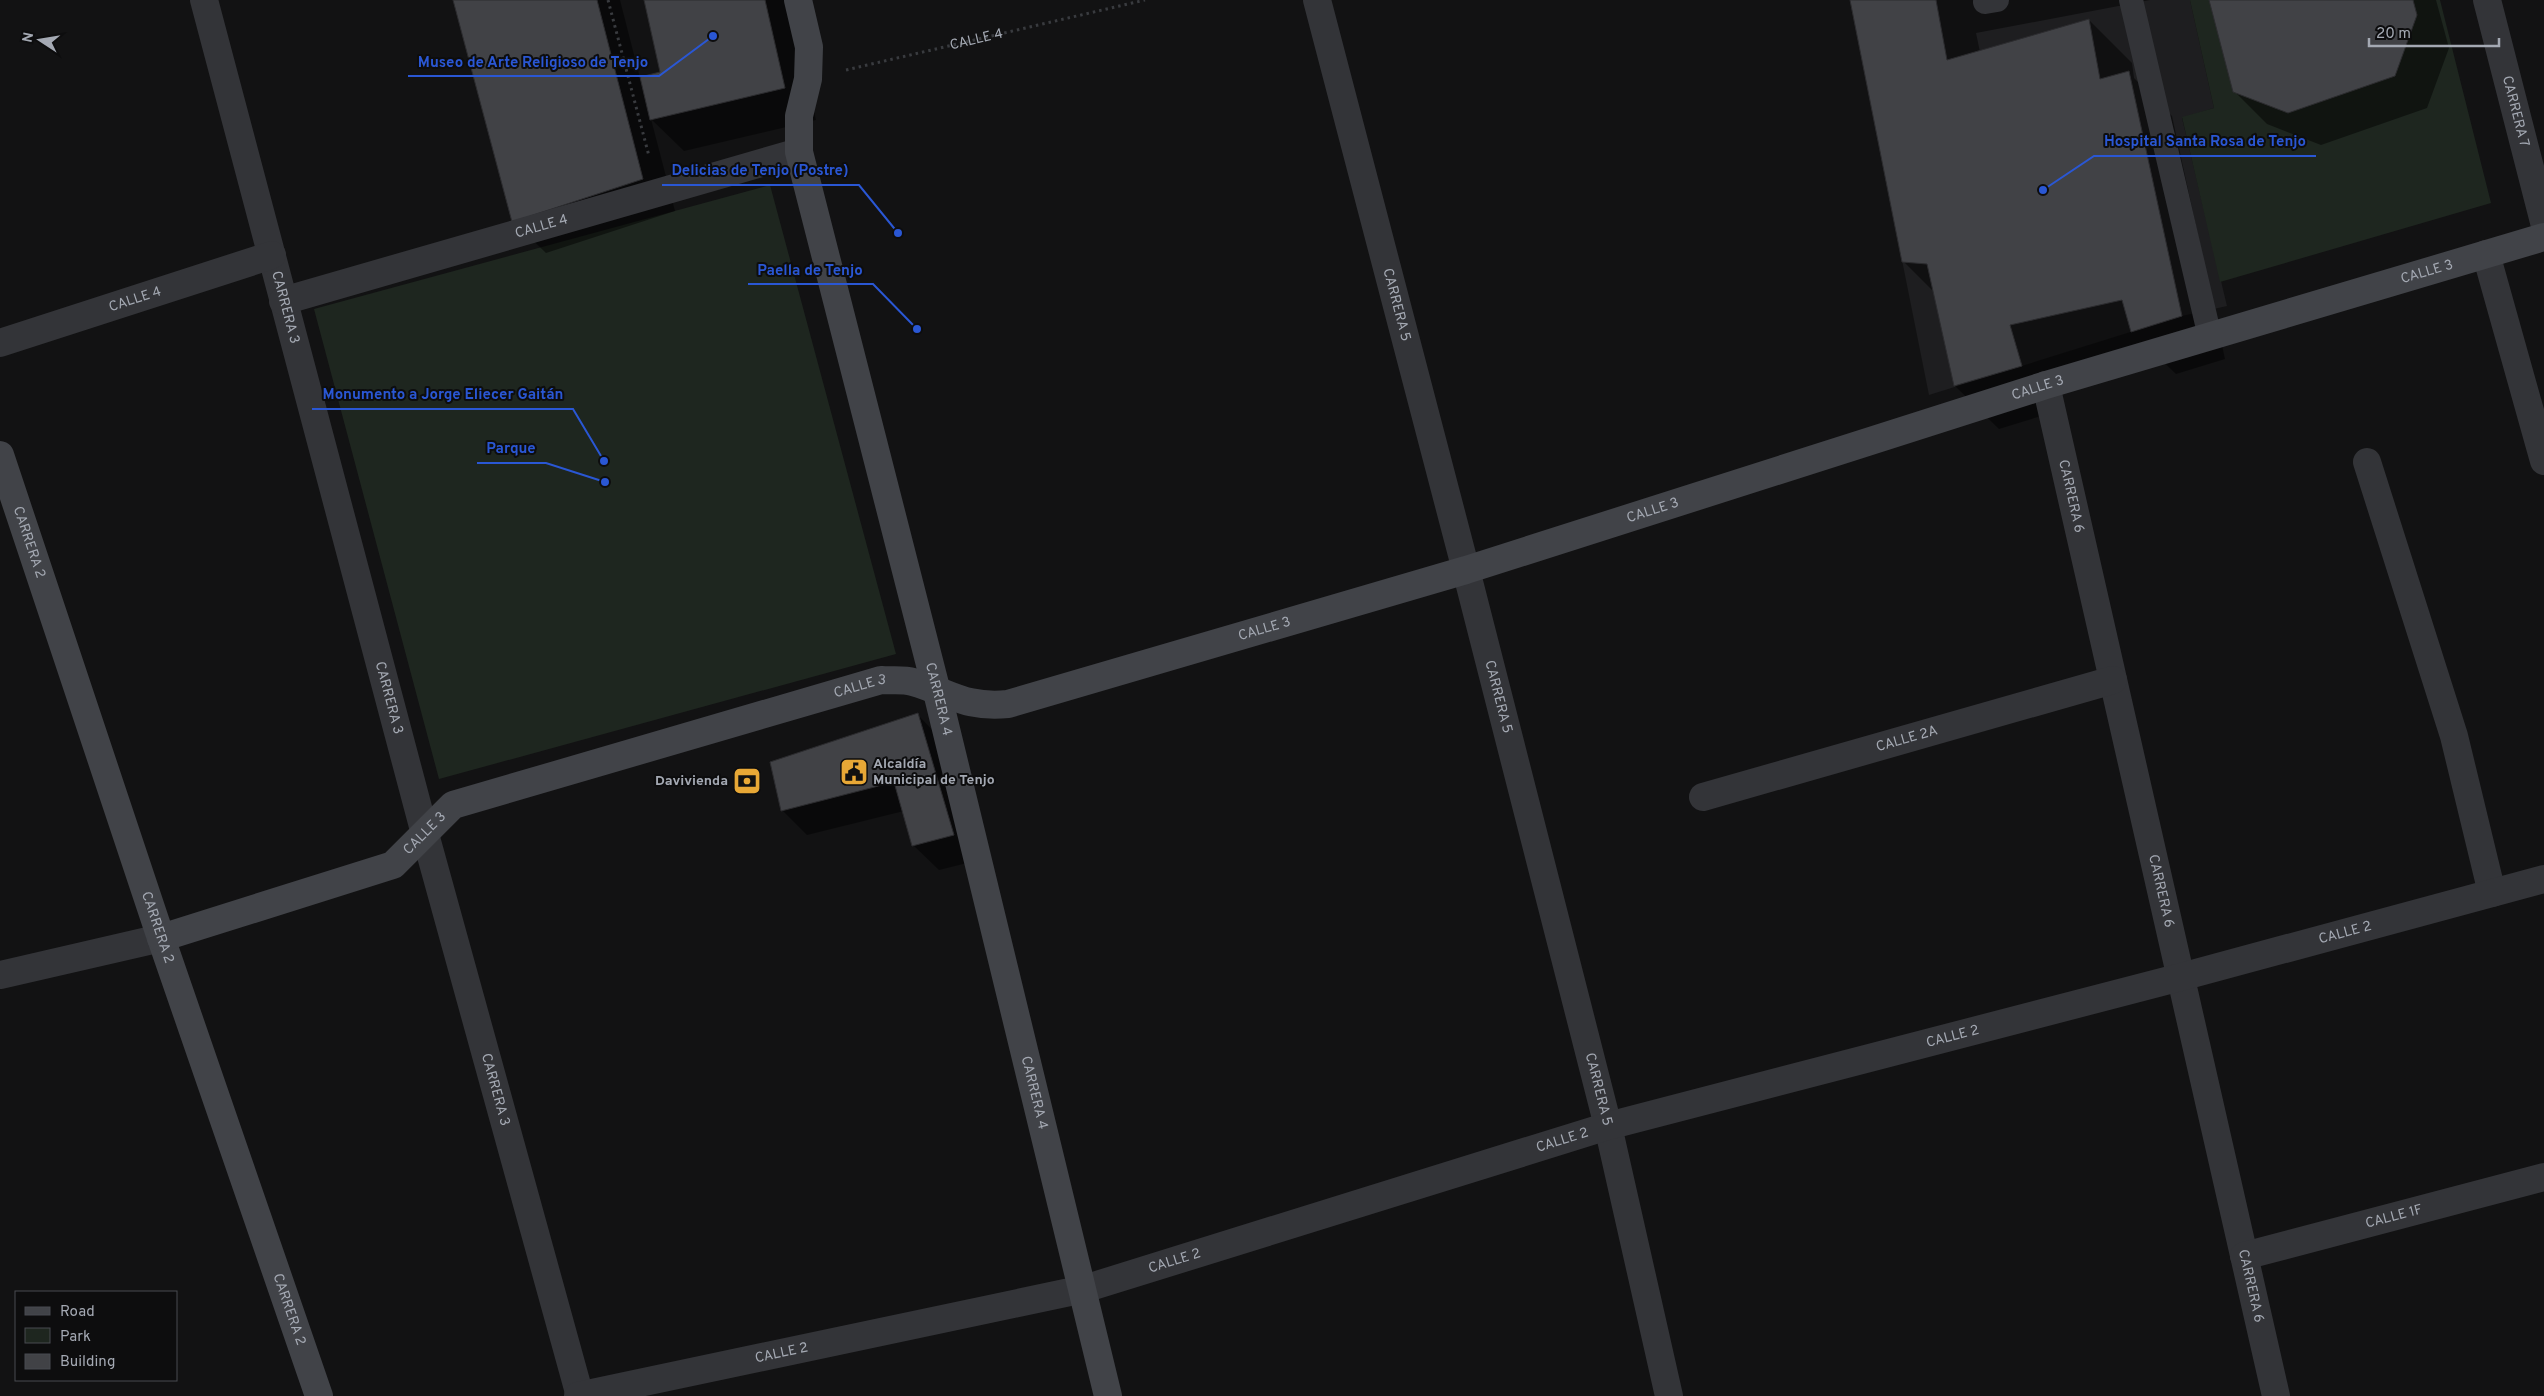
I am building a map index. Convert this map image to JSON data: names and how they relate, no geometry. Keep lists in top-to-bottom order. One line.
{"streets":{"street":["CALLE 4","CARRERA 7","CALLE 3","CARRERA 5","CARRERA 3","CARRERA 6","CARRERA 2","CARRERA 4","CALLE 2A","CALLE 2","CALLE 1F"]},"crossings":[["CALLE 4","CARRERA 3"],["CALLE 4","CARRERA 4"],["CALLE 3","CARRERA 5"],["CALLE 3","CARRERA 3"],["CALLE 3","CARRERA 6"],["CALLE 3","CARRERA 2"],["CALLE 3","CARRERA 4"],["CARRERA 5","CALLE 2"],["CARRERA 3","CALLE 2"],["CARRERA 6","CALLE 2A"],["CARRERA 6","CALLE 2"],["CARRERA 6","CALLE 1F"],["CARRERA 4","CALLE 2"]],"places":{"other":["Museo de Arte Religioso de Tenjo","Hospital Santa Rosa de Tenjo","Delicias de Tenjo (Postre)","Paella de Tenjo","Monumento a Jorge Eliecer Gaitán","Parque"],"public building":["Alcaldía Municipal de Tenjo"],"bank":["Davivienda"]},"legend":["Road","Park","Building"],"scale_bar":"20 m","north":"left"}
